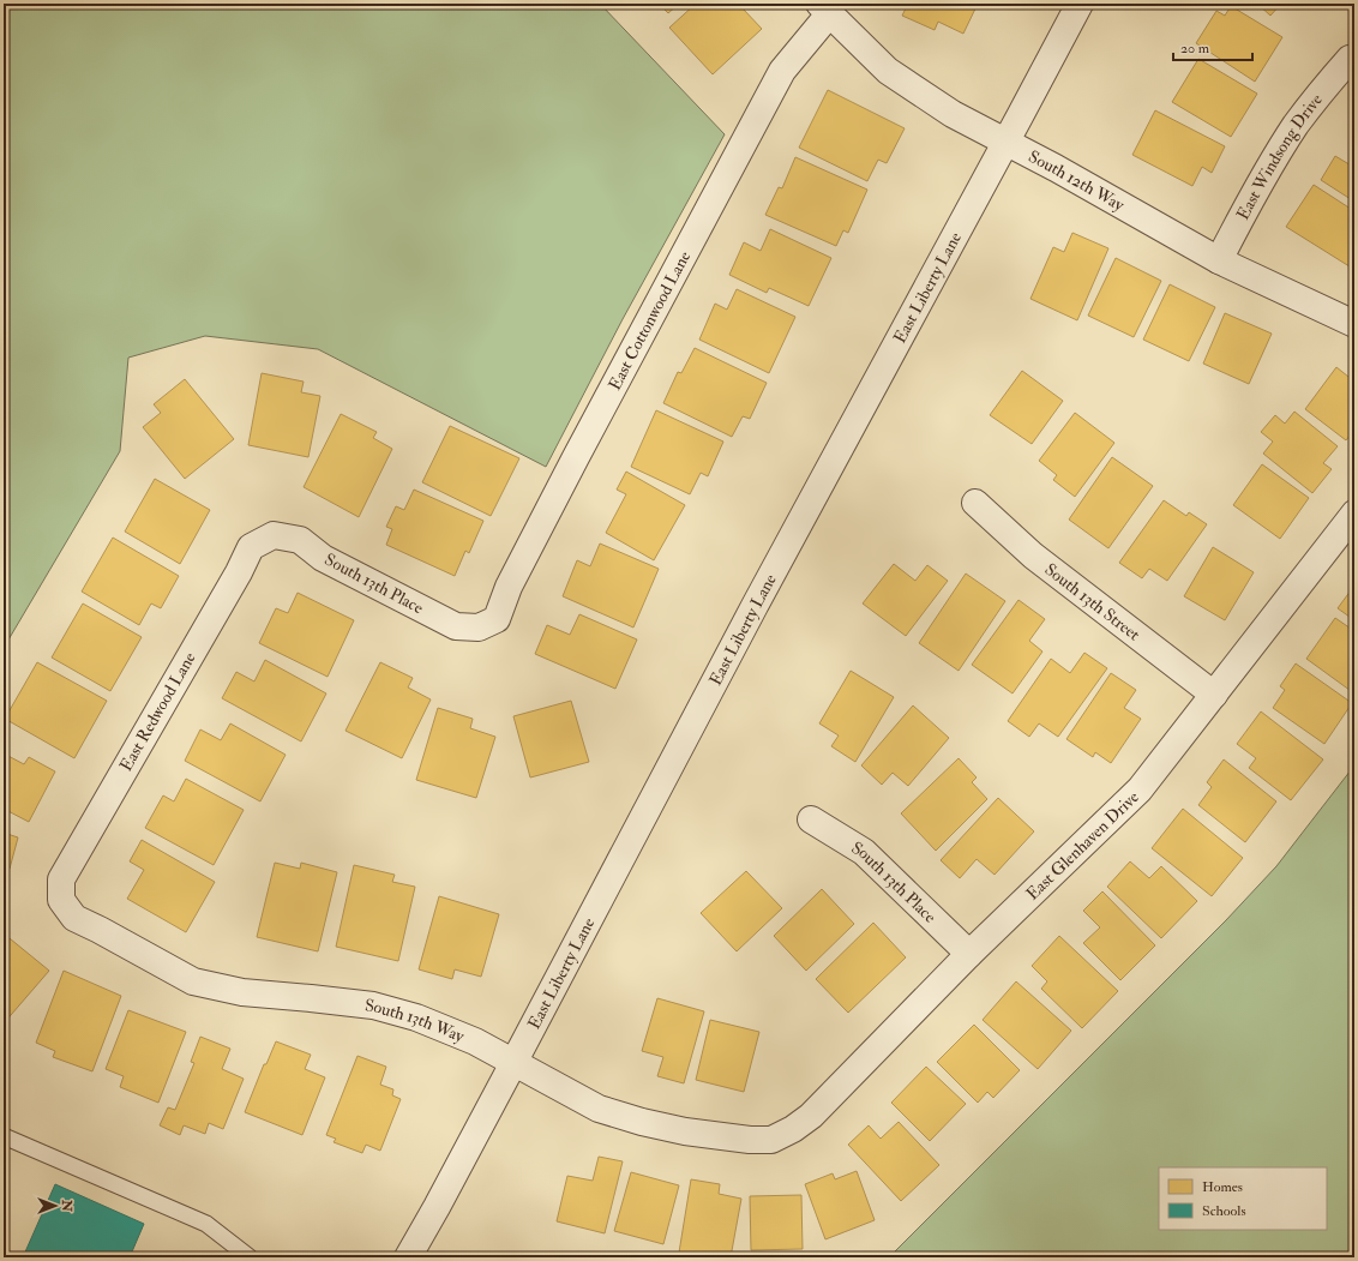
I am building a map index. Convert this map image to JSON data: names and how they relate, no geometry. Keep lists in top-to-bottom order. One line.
{"streets":{"street":["East Windsong Drive","South 12th Way","East Liberty Lane","East Cottonwood Lane","South 13th Place","South 13th Street","East Redwood Lane","East Glenhaven Drive","South 13th Way"]},"crossings":[["East Windsong Drive","South 12th Way"],["South 12th Way","East Liberty Lane"],["South 12th Way","East Cottonwood Lane"],["East Liberty Lane","South 13th Way"],["East Cottonwood Lane","South 13th Place"],["South 13th Place","East Redwood Lane"],["South 13th Place","East Glenhaven Drive"],["South 13th Street","East Glenhaven Drive"],["East Redwood Lane","South 13th Way"],["East Glenhaven Drive","South 13th Way"]],"legend":["Homes","Schools"],"scale_bar":"20 m","north":"right"}
